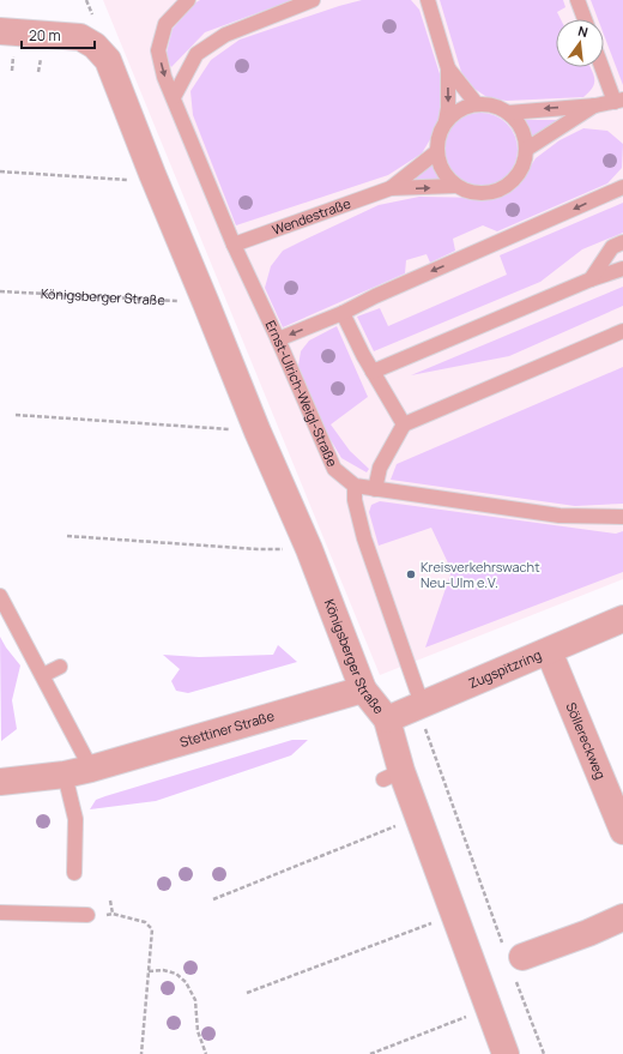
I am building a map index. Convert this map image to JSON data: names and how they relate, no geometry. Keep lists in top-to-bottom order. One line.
{"streets":{"street":["Königsberger Straße","Zugspitzring","Stettiner Straße","Söllereckweg"],"lane":["Wendestraße","Ernst-Ulrich-Weigl-Straße"]},"crossings":[["Wendestraße","Ernst-Ulrich-Weigl-Straße"],["Königsberger Straße","Zugspitzring"],["Königsberger Straße","Stettiner Straße"],["Zugspitzring","Söllereckweg"]],"places":["Kreisverkehrswacht Neu-Ulm e.V."],"scale_bar":"20 m","north":"top"}
